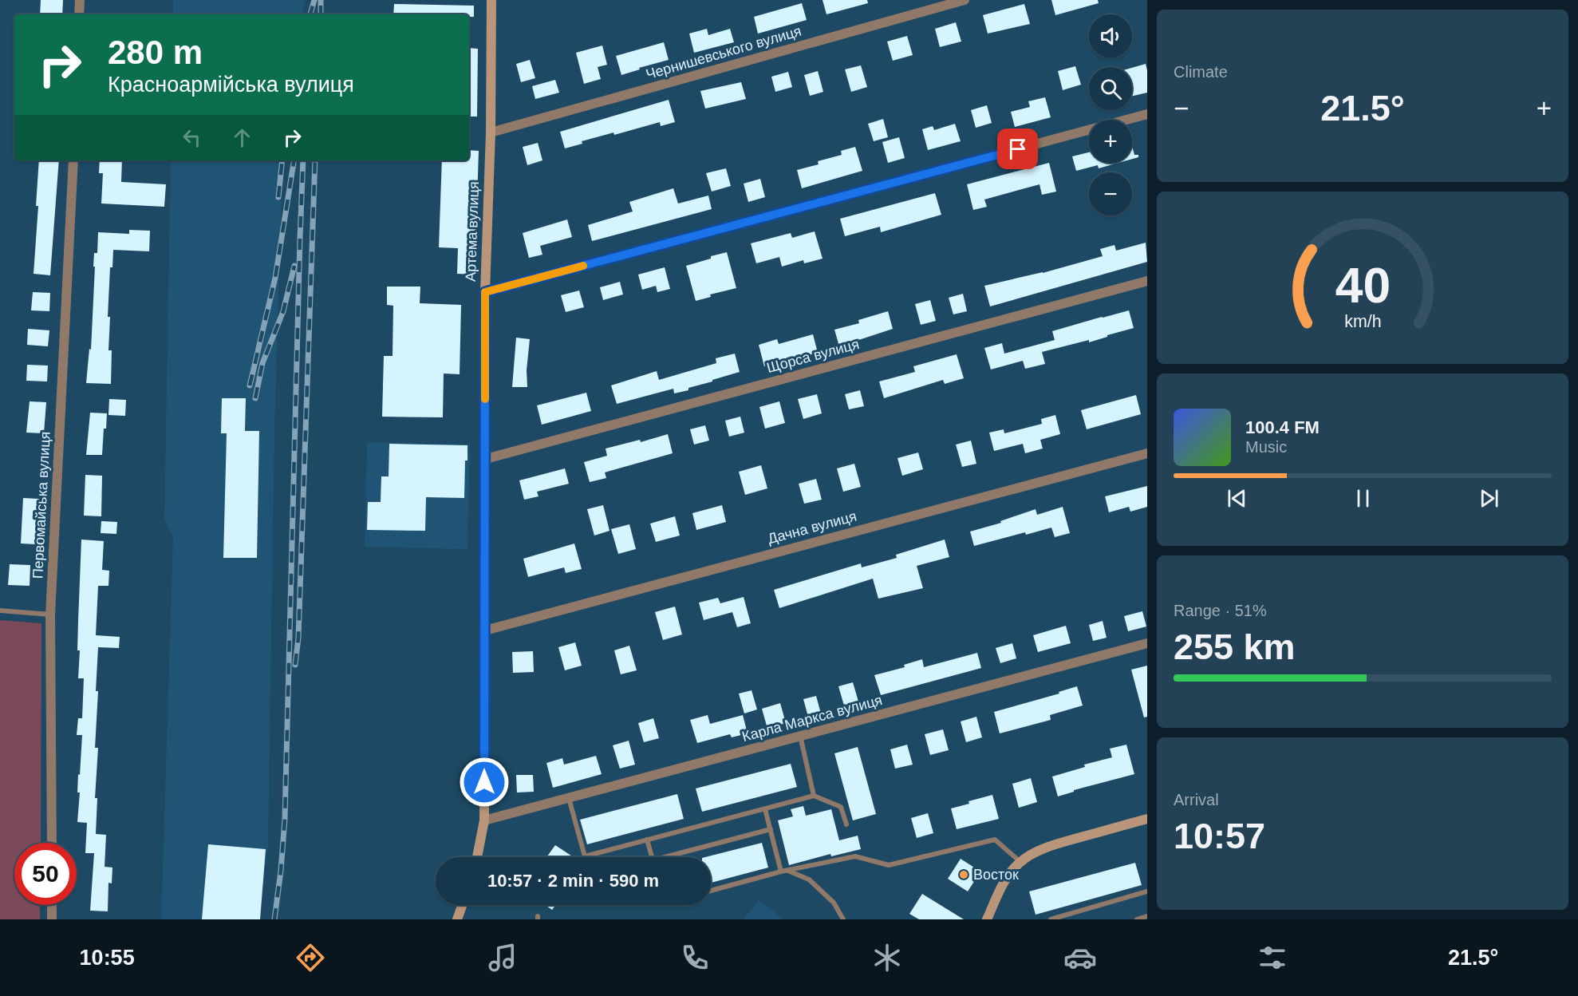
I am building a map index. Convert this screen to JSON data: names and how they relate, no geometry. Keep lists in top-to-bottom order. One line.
{"streets":{"main road":["Артема вулиця"],"street":["Чернишевського вулиця","Щорса вулиця","Первомайська вулиця","Дачна вулиця","Карла Маркса вулиця"]},"crossings":[["Чернишевського вулиця","Артема вулиця"],["Артема вулиця","Щорса вулиця"],["Артема вулиця","Дачна вулиця"],["Артема вулиця","Карла Маркса вулиця"]],"places":["Восток"],"page":{"tile":["Climate",["Range · 51%","255 km"],["Arrival","10:57"]],"map_buttons":["+","−"],"turn":["280 m","Красноармійська вулиця"],"heat":["−","21.5°","+"],"song":["100.4 FM","Music"],"limit":"50","trip":"10:57 · 2 min · 590 m","tabs":["10:55","21.5°"],"gauge":["40","km/h"]}}
